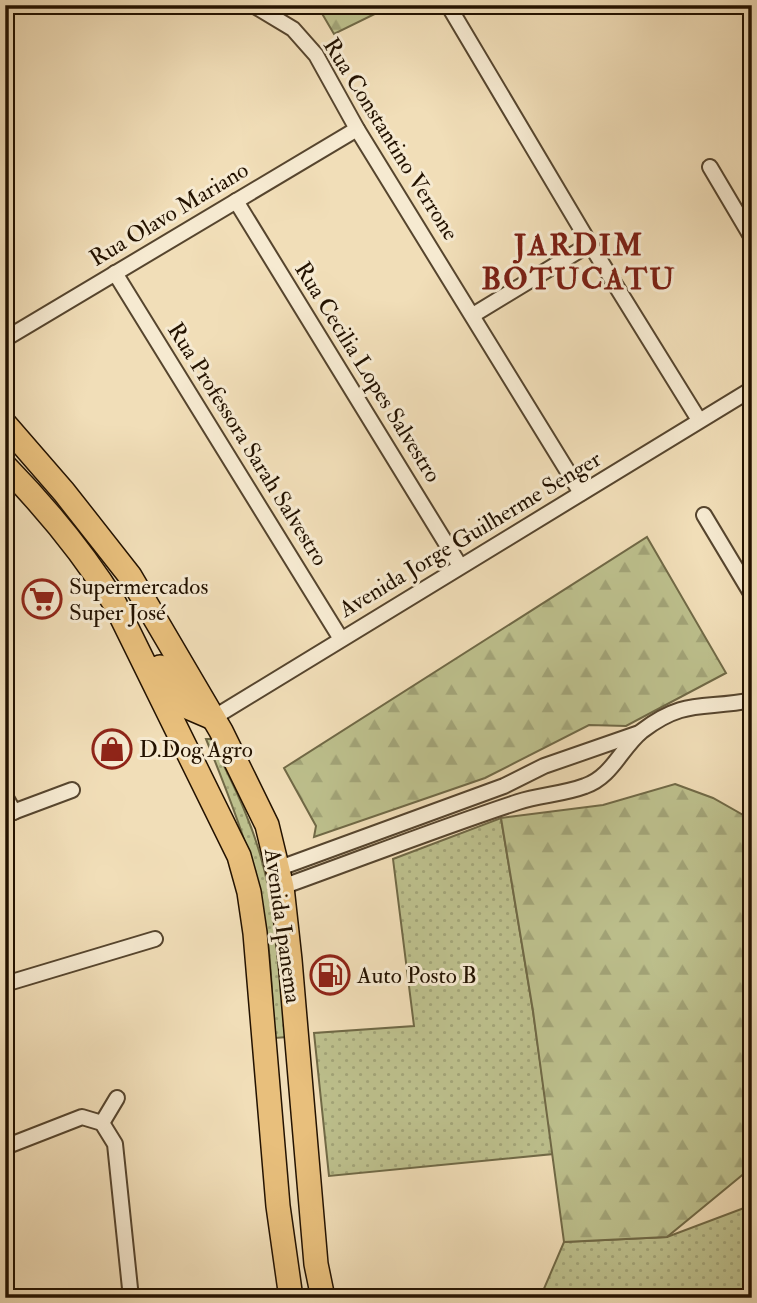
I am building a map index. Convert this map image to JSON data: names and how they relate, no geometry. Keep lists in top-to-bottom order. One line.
{"streets":{"main road":["Avenida Ipanema"],"street":["Rua Constantino Verrone","Rua Olavo Mariano","Rua Cecilia Lopes Salvestro","Rua Professora Sarah Salvestro","Avenida Jorge Guilherme Senger"]},"crossings":[["Rua Constantino Verrone","Rua Olavo Mariano"],["Rua Constantino Verrone","Avenida Jorge Guilherme Senger"],["Rua Olavo Mariano","Rua Cecilia Lopes Salvestro"],["Rua Olavo Mariano","Rua Professora Sarah Salvestro"],["Rua Cecilia Lopes Salvestro","Avenida Jorge Guilherme Senger"],["Rua Professora Sarah Salvestro","Avenida Jorge Guilherme Senger"],["Avenida Jorge Guilherme Senger","Avenida Ipanema"]],"districts":["JARDIM BOTUCATU"],"places":{"supermarket":["Supermercados Super José"],"shop":["D.Dog Agro"],"fuel station":["Auto Posto B"]}}
